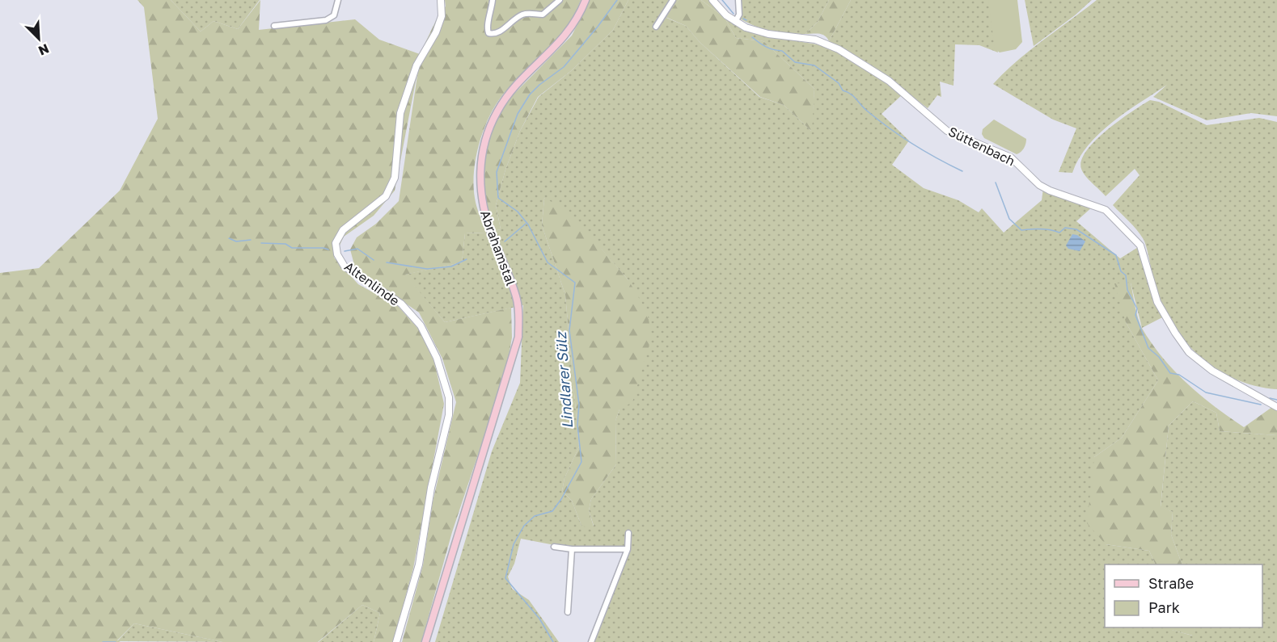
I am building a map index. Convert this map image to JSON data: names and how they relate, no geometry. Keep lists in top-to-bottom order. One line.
{"streets":{"main road":["Abrahamstal"],"street":["Süttenbach","Altenlinde"]},"water":["Lindlarer Sülz"],"legend":["Straße","Park"],"north":"bottom right"}
